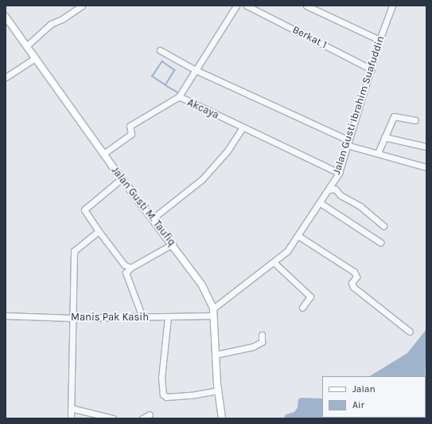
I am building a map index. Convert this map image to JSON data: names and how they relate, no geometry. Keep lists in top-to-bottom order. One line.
{"streets":{"main road":["Jalan Gusti M. Taufiq"],"street":["Berkat 1","Jalan Gusti Ibrahim Suafuddin","Akcaya","Manis Pak Kasih"]},"crossings":[["Berkat 1","Jalan Gusti Ibrahim Suafuddin"],["Jalan Gusti Ibrahim Suafuddin","Akcaya"],["Jalan Gusti Ibrahim Suafuddin","Jalan Gusti M. Taufiq"],["Jalan Gusti M. Taufiq","Manis Pak Kasih"]],"legend":["Jalan","Air"]}
